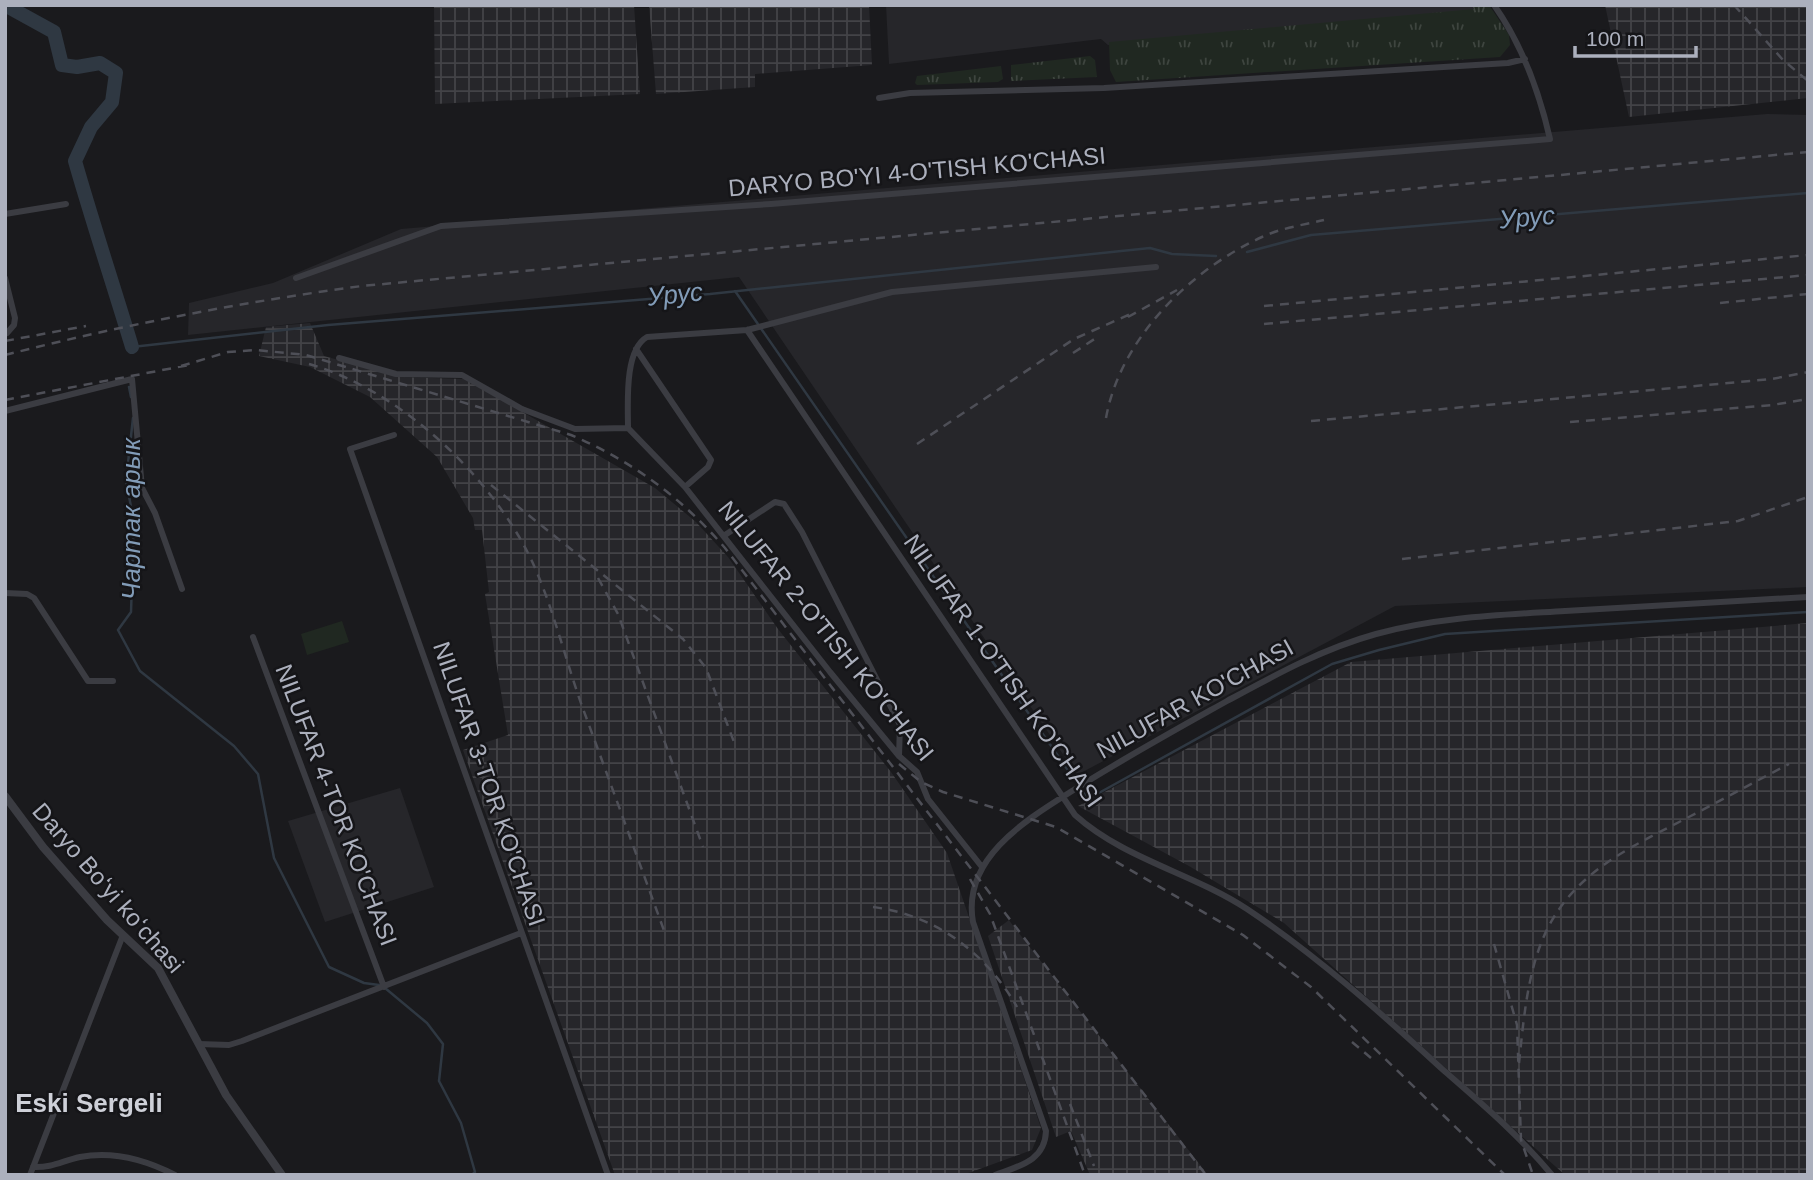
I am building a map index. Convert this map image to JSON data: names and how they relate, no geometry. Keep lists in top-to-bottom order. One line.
{"streets":{"street":["DARYO BO'YI 4-O'TISH KO'CHASI","NILUFAR 2-O'TISH KO'CHASI","NILUFAR 1-O'TISH KO'CHASI","NILUFAR KO'CHASI","NILUFAR 3-TOR KO'CHASI","NILUFAR 4-TOR KO'CHASI","Daryo Boʻyi koʻchasi"]},"crossings":[["NILUFAR 2-O'TISH KO'CHASI","NILUFAR KO'CHASI"],["NILUFAR 1-O'TISH KO'CHASI","NILUFAR KO'CHASI"]],"districts":["Eski Sergeli"],"water":["Урус","Чартак арык"],"scale_bar":"100 m"}
